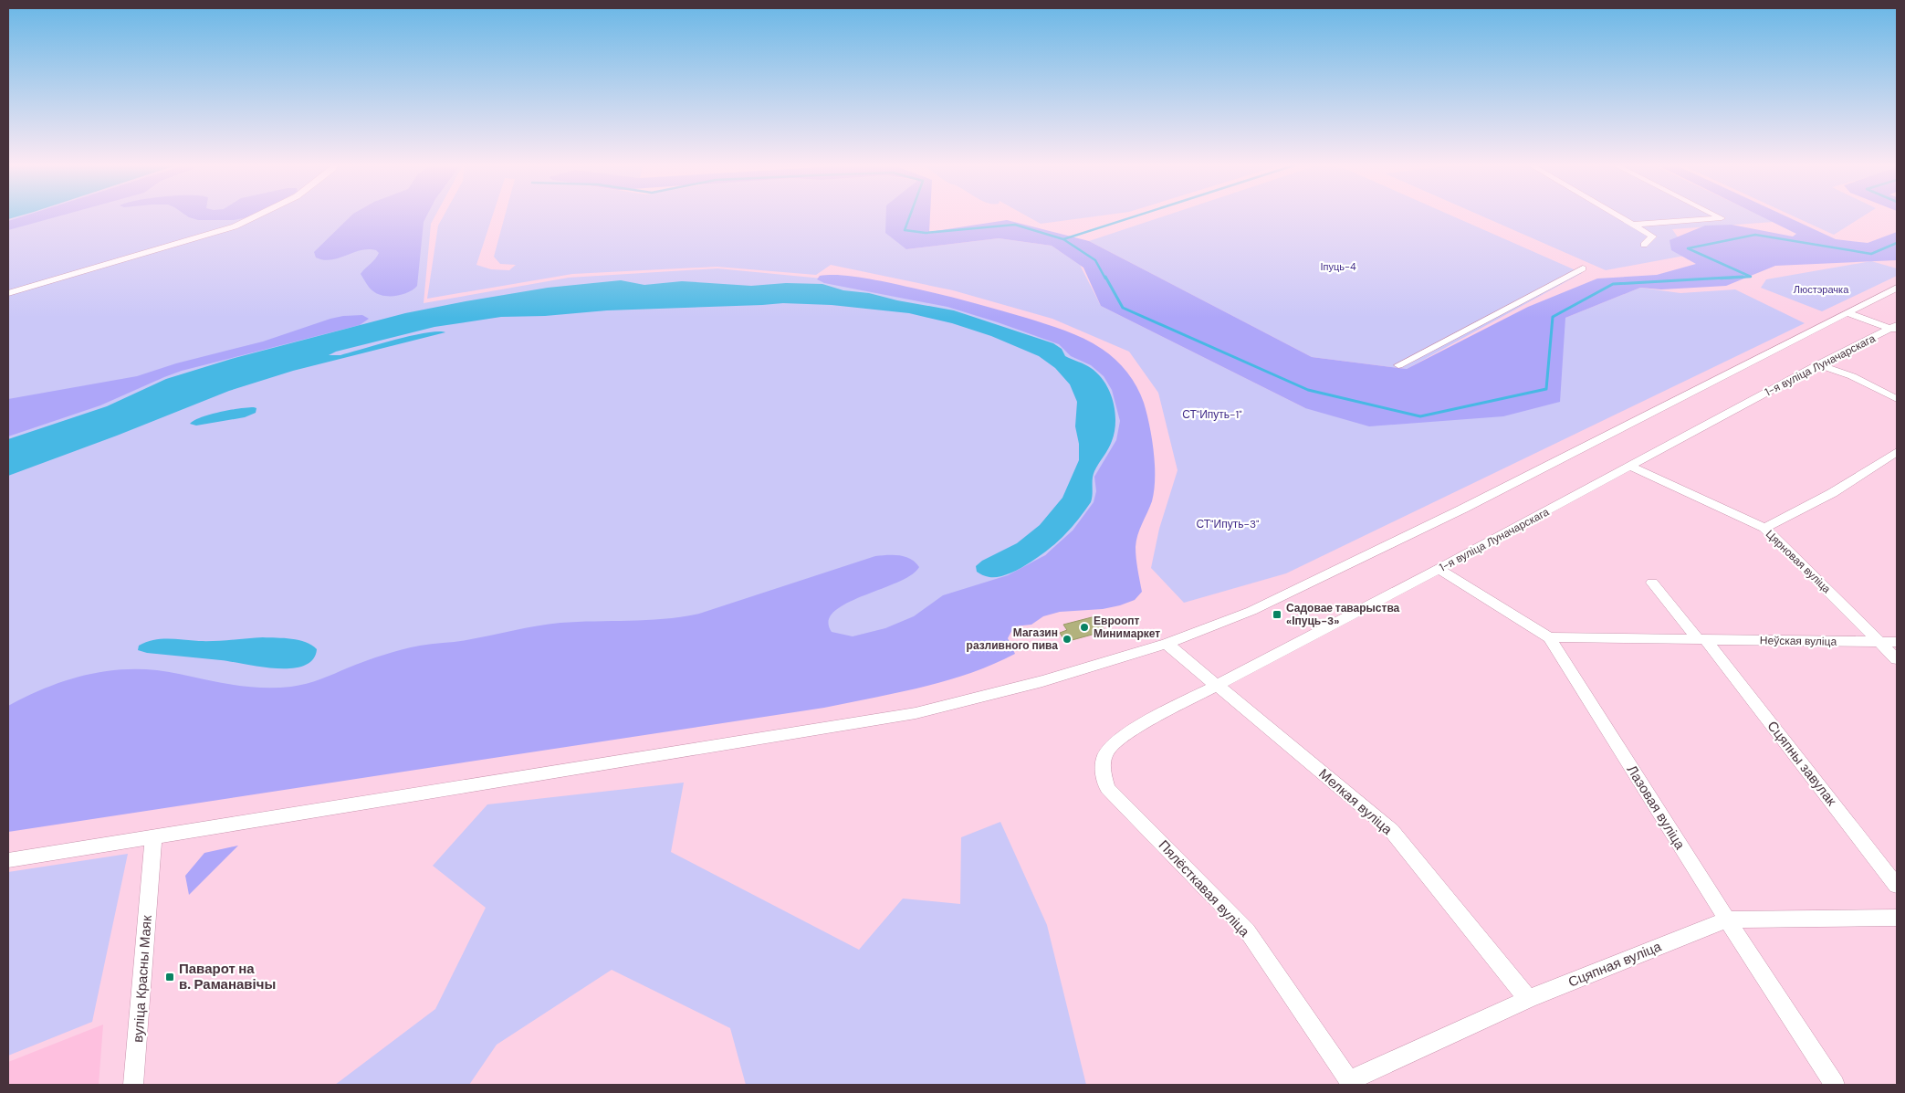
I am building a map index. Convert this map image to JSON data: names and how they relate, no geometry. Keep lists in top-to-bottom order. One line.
{"streets":{"street":["1-я вуліца Луначарскага","Цярновая вуліца","Неўская вуліца","Сцяпны завулак","Мелкая вуліца","Лазовая вуліца","Пялёсткавая вуліца","Сцяпная вуліца","вуліца Красны Маяк"]},"crossings":[["1-я вуліца Луначарскага","Цярновая вуліца"],["1-я вуліца Луначарскага","Мелкая вуліца"],["1-я вуліца Луначарскага","Лазовая вуліца"],["1-я вуліца Луначарскага","Пялёсткавая вуліца"],["Цярновая вуліца","Неўская вуліца"],["Неўская вуліца","Сцяпны завулак"],["Неўская вуліца","Лазовая вуліца"],["Мелкая вуліца","Сцяпная вуліца"],["Лазовая вуліца","Сцяпная вуліца"],["Пялёсткавая вуліца","Сцяпная вуліца"]],"parks":["Іпуць-4","Люстэрачка","СТ\"Ипуть-1\"","СТ\"Ипуть-3\""],"places":{"transit":["Садовае таварыства «Іпуць-3»","Паварот на в. Раманавічы"],"other":["Евроопт Минимаркет","Магазин разливного пива"]}}
